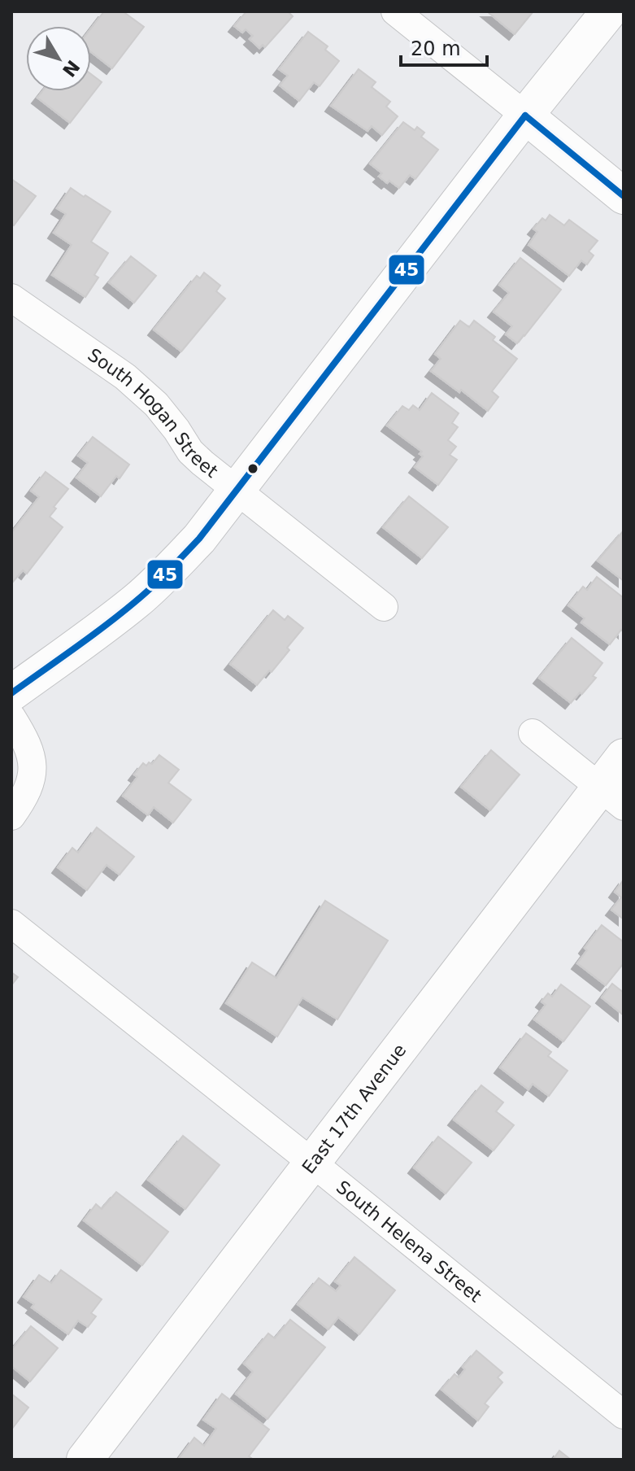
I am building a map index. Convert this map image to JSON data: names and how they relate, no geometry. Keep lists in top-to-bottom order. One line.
{"streets":{"street":["South Hogan Street","East 17th Avenue","South Helena Street"]},"crossings":[["East 17th Avenue","South Helena Street"]],"lines":["transit line 45"],"scale_bar":"20 m","north":"bottom right"}
